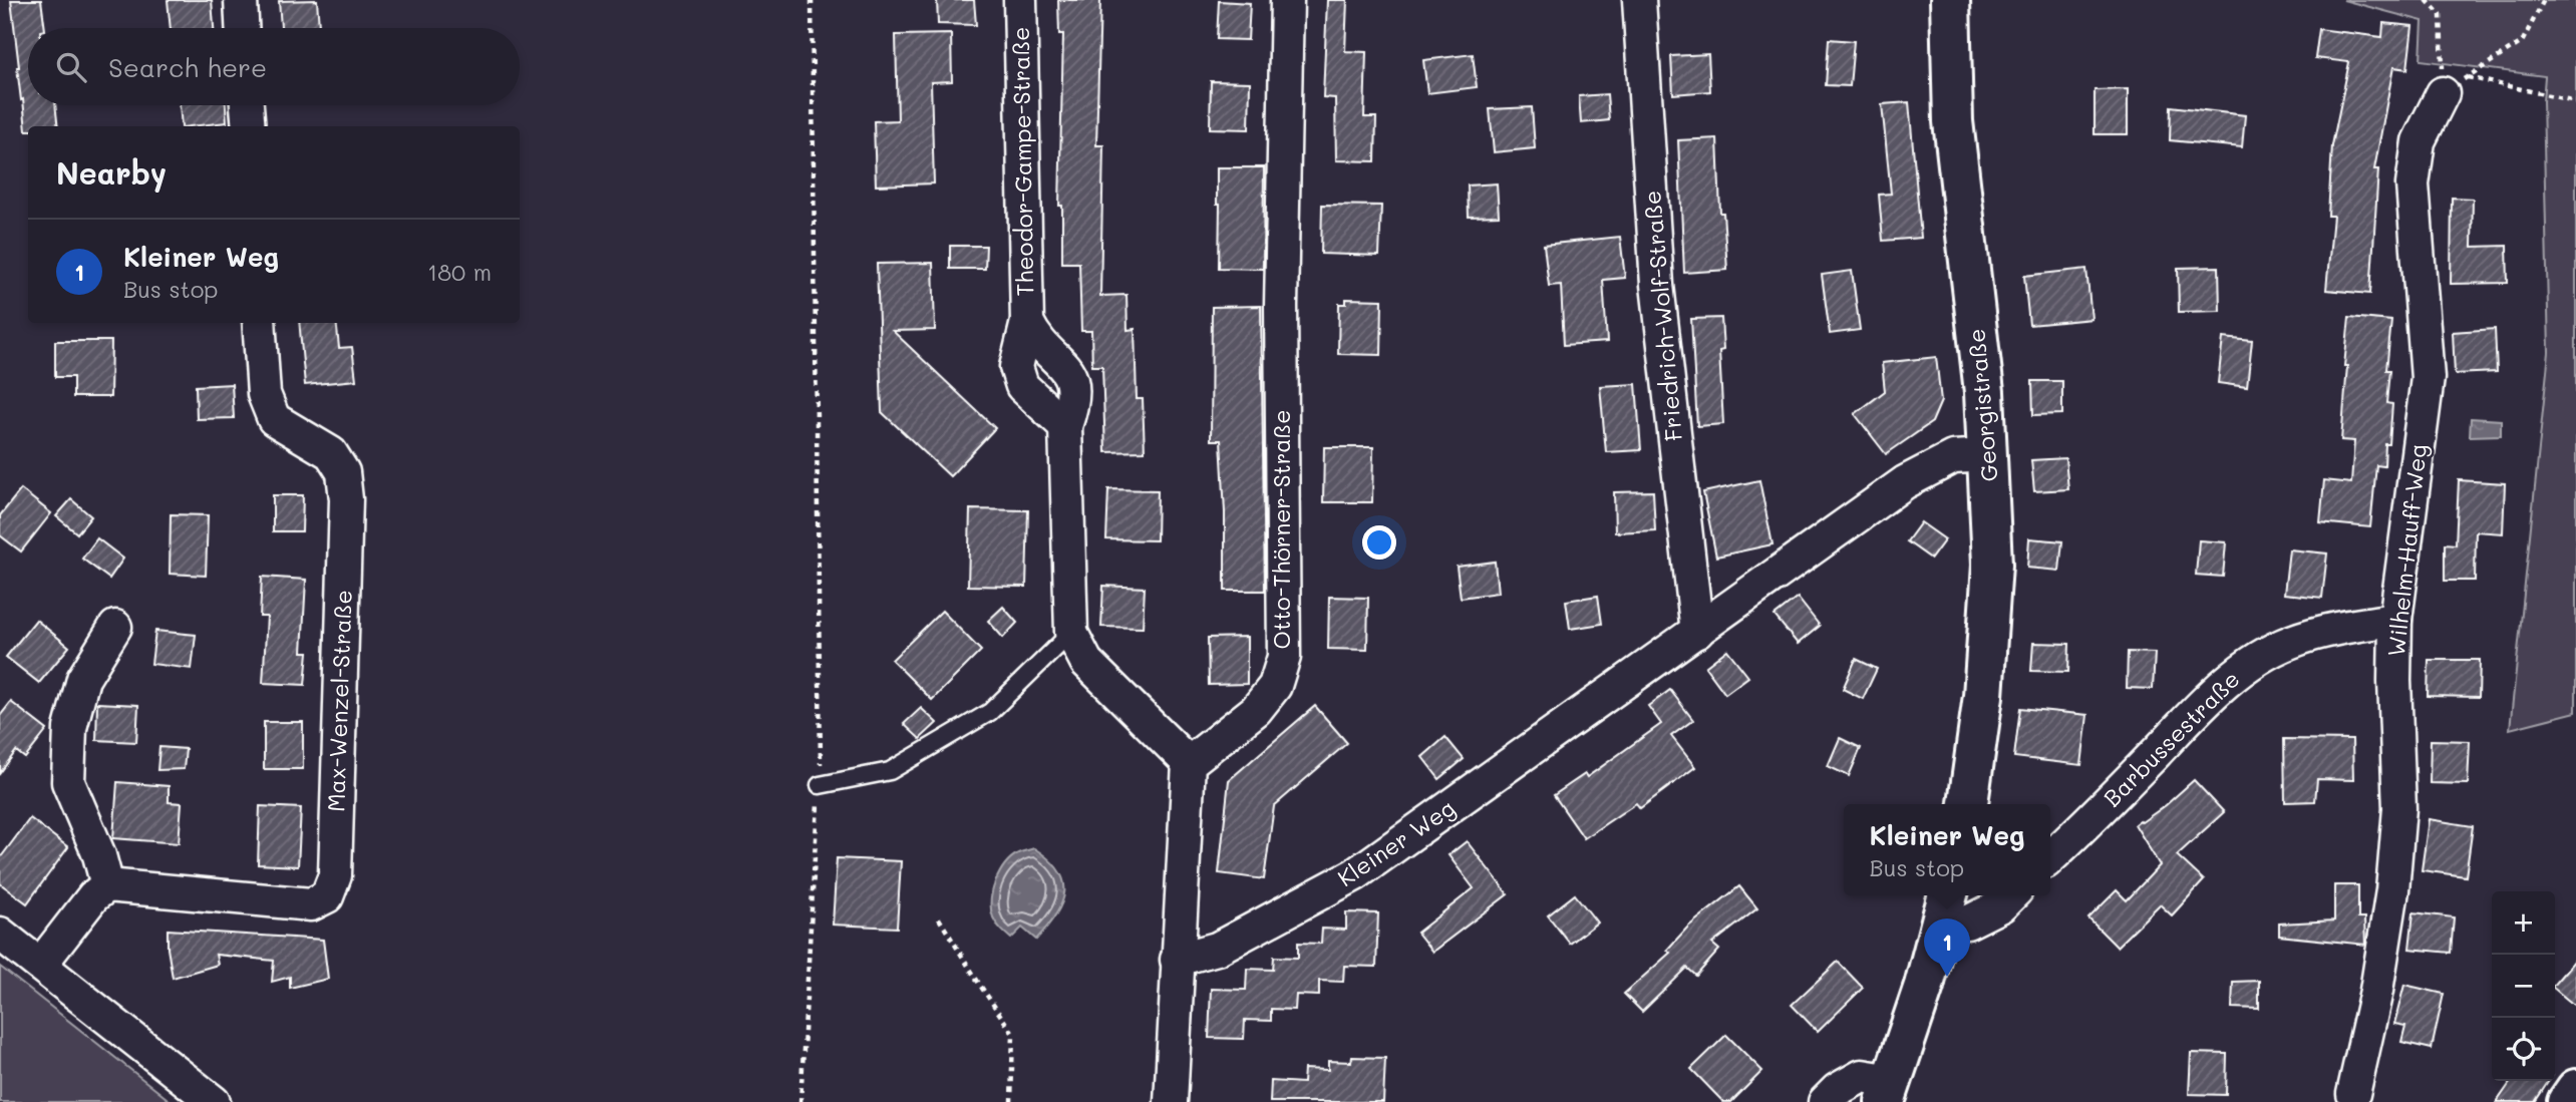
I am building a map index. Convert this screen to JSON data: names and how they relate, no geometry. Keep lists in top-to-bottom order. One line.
{"streets":{"street":["Theodor-Gampe-Straße","Friedrich-Wolf-Straße","Georgistraße","Otto-Thörner-Straße","Wilhelm-Hauff-Weg","Max-Wenzel-Straße","Barbussestraße","Kleiner Weg"]},"crossings":[["Theodor-Gampe-Straße","Otto-Thörner-Straße"],["Friedrich-Wolf-Straße","Kleiner Weg"],["Georgistraße","Kleiner Weg"],["Wilhelm-Hauff-Weg","Barbussestraße"]],"page":{"search":"Search here","heading":"Nearby","list":[{"mark":"1","name":"Kleiner Weg","note":"Bus stop","value":"180 m"}],"popup":["Kleiner Weg","Bus stop"],"map_buttons":["+","−"],"pins":"1"}}
